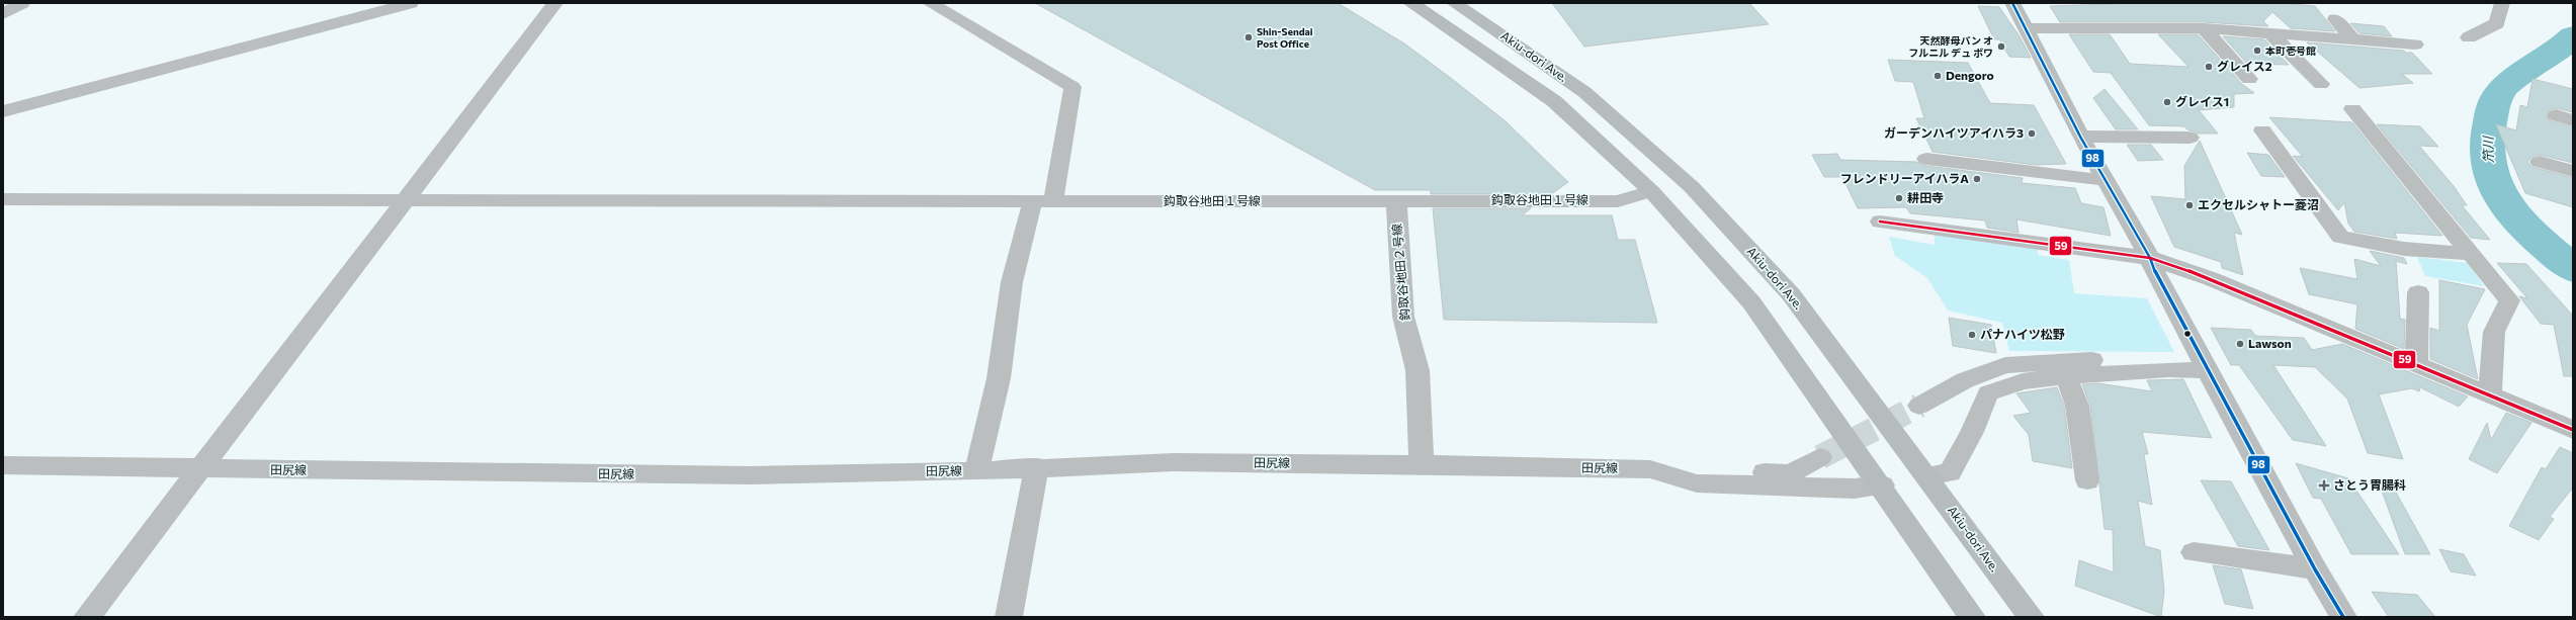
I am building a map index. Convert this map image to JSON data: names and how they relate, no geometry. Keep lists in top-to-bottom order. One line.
{"streets":{"highway":["Akiu-dori Ave."],"street":["鈎取谷地田１号線","鈎取谷地田２号線","田尻線"]},"crossings":[["Akiu-dori Ave.","鈎取谷地田１号線"],["Akiu-dori Ave.","田尻線"],["鈎取谷地田１号線","鈎取谷地田２号線"],["鈎取谷地田２号線","田尻線"]],"water":["笊川"],"places":{"other":["Shin-Sendai Post Office","天然酵母パン オ フルニル デュ ボワ","本町壱号館","グレイス2","Dengoro","グレイス1","ガーデンハイツアイハラ3","フレンドリーアイハラA","耕田寺","エクセルシャトー菱沼","パナハイツ松野","Lawson"],"health":["さとう胃腸科"]},"lines":["transit line 98","transit line 59"]}
